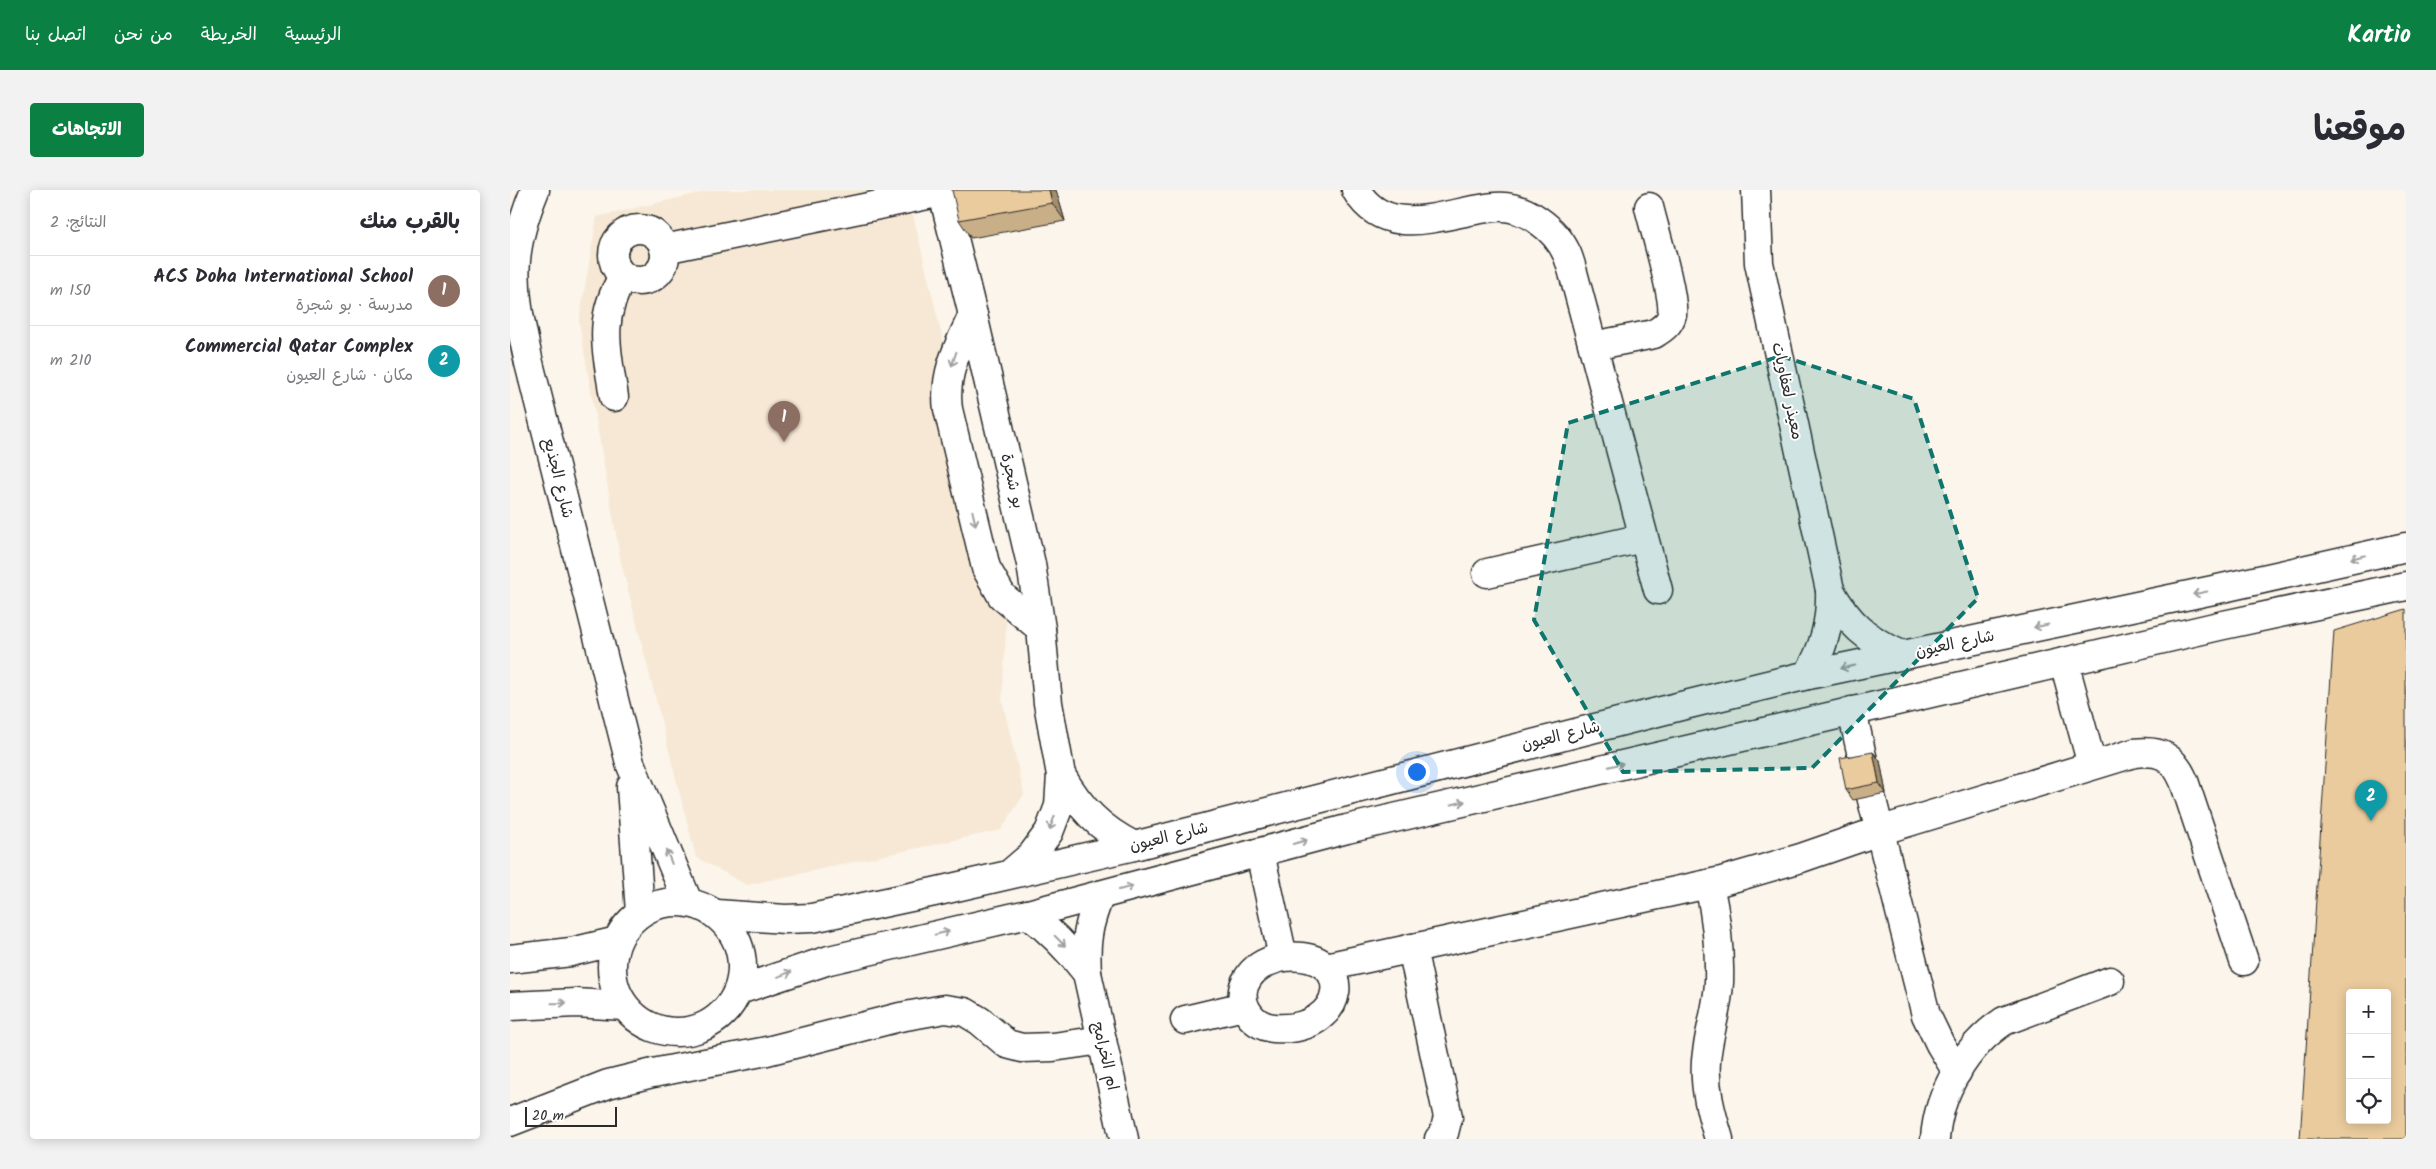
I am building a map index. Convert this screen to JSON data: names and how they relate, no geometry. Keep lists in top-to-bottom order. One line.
{"streets":{"street":["معيذر لعفاويات","شارع الجذيع","بو شجرة","شارع العيون","ام الخرامج"]},"crossings":[["معيذر لعفاويات","شارع العيون"],["شارع الجذيع","شارع العيون"],["بو شجرة","شارع العيون"]],"scale_bar":"20 m","page":{"header":"Kartio","nav":["الرئيسية","الخريطة","من نحن","اتصل بنا"],"title":"موقعنا","buttons":"الاتجاهات","heading":["بالقرب منك","النتائج: 2"],"list":[{"mark":"1","name":"ACS Doha International School","note":"مدرسة · بو شجرة","value":"150 m"},{"mark":"2","name":"Commercial Qatar Complex","note":"مكان · شارع العيون","value":"210 m"}],"pins":["1","2"],"map_buttons":["+","−"],"scale":"20 m"}}
